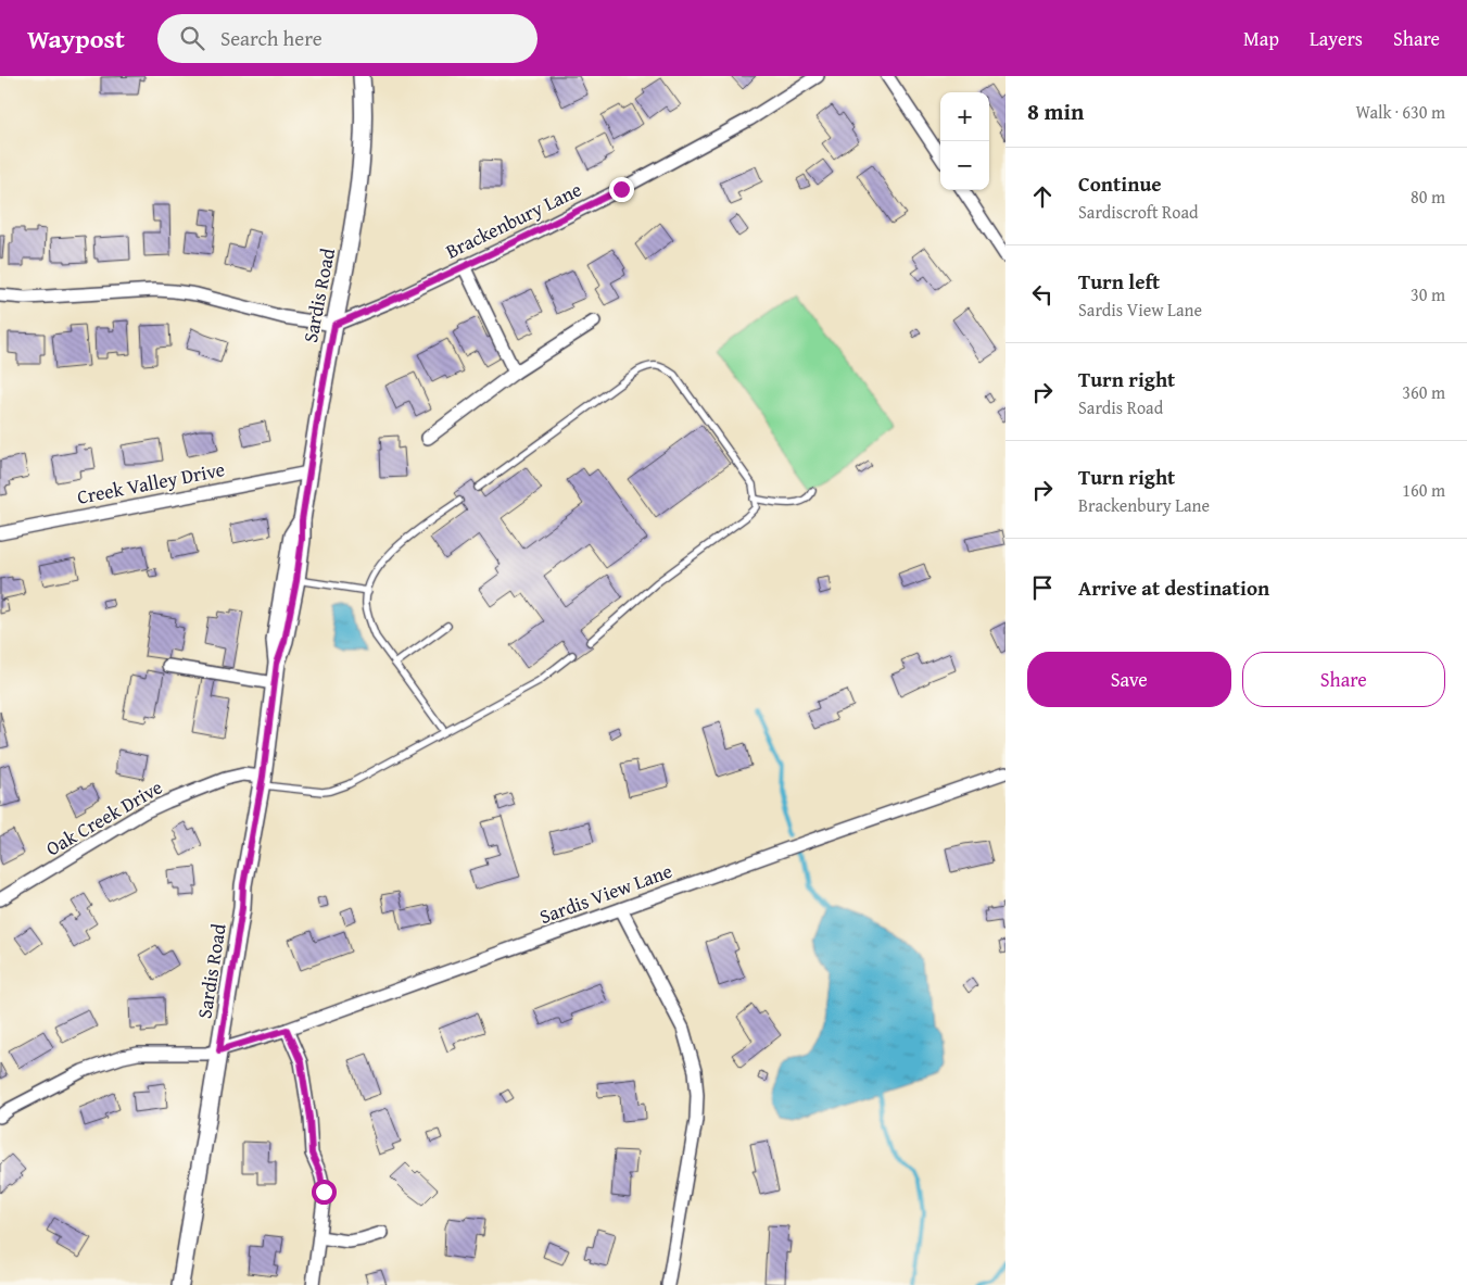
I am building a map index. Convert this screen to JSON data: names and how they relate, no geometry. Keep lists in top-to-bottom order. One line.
{"streets":{"main road":["Sardis Road"],"street":["Brackenbury Lane","Creek Valley Drive","Oak Creek Drive","Sardis View Lane"]},"crossings":[["Brackenbury Lane","Sardis Road"],["Sardis Road","Creek Valley Drive"],["Sardis Road","Oak Creek Drive"],["Sardis Road","Sardis View Lane"]],"page":{"header":"Waypost","search":"Search here","nav":["Map","Layers","Share"],"heading":["8 min","Walk · 630 m"],"map_buttons":["+","−"],"list":[["Continue","Sardiscroft Road","80 m"],["Turn left","Sardis View Lane","30 m"],["Turn right","Sardis Road","360 m"],["Turn right","Brackenbury Lane","160 m"],"Arrive at destination"],"buttons":["Save","Share"]}}
